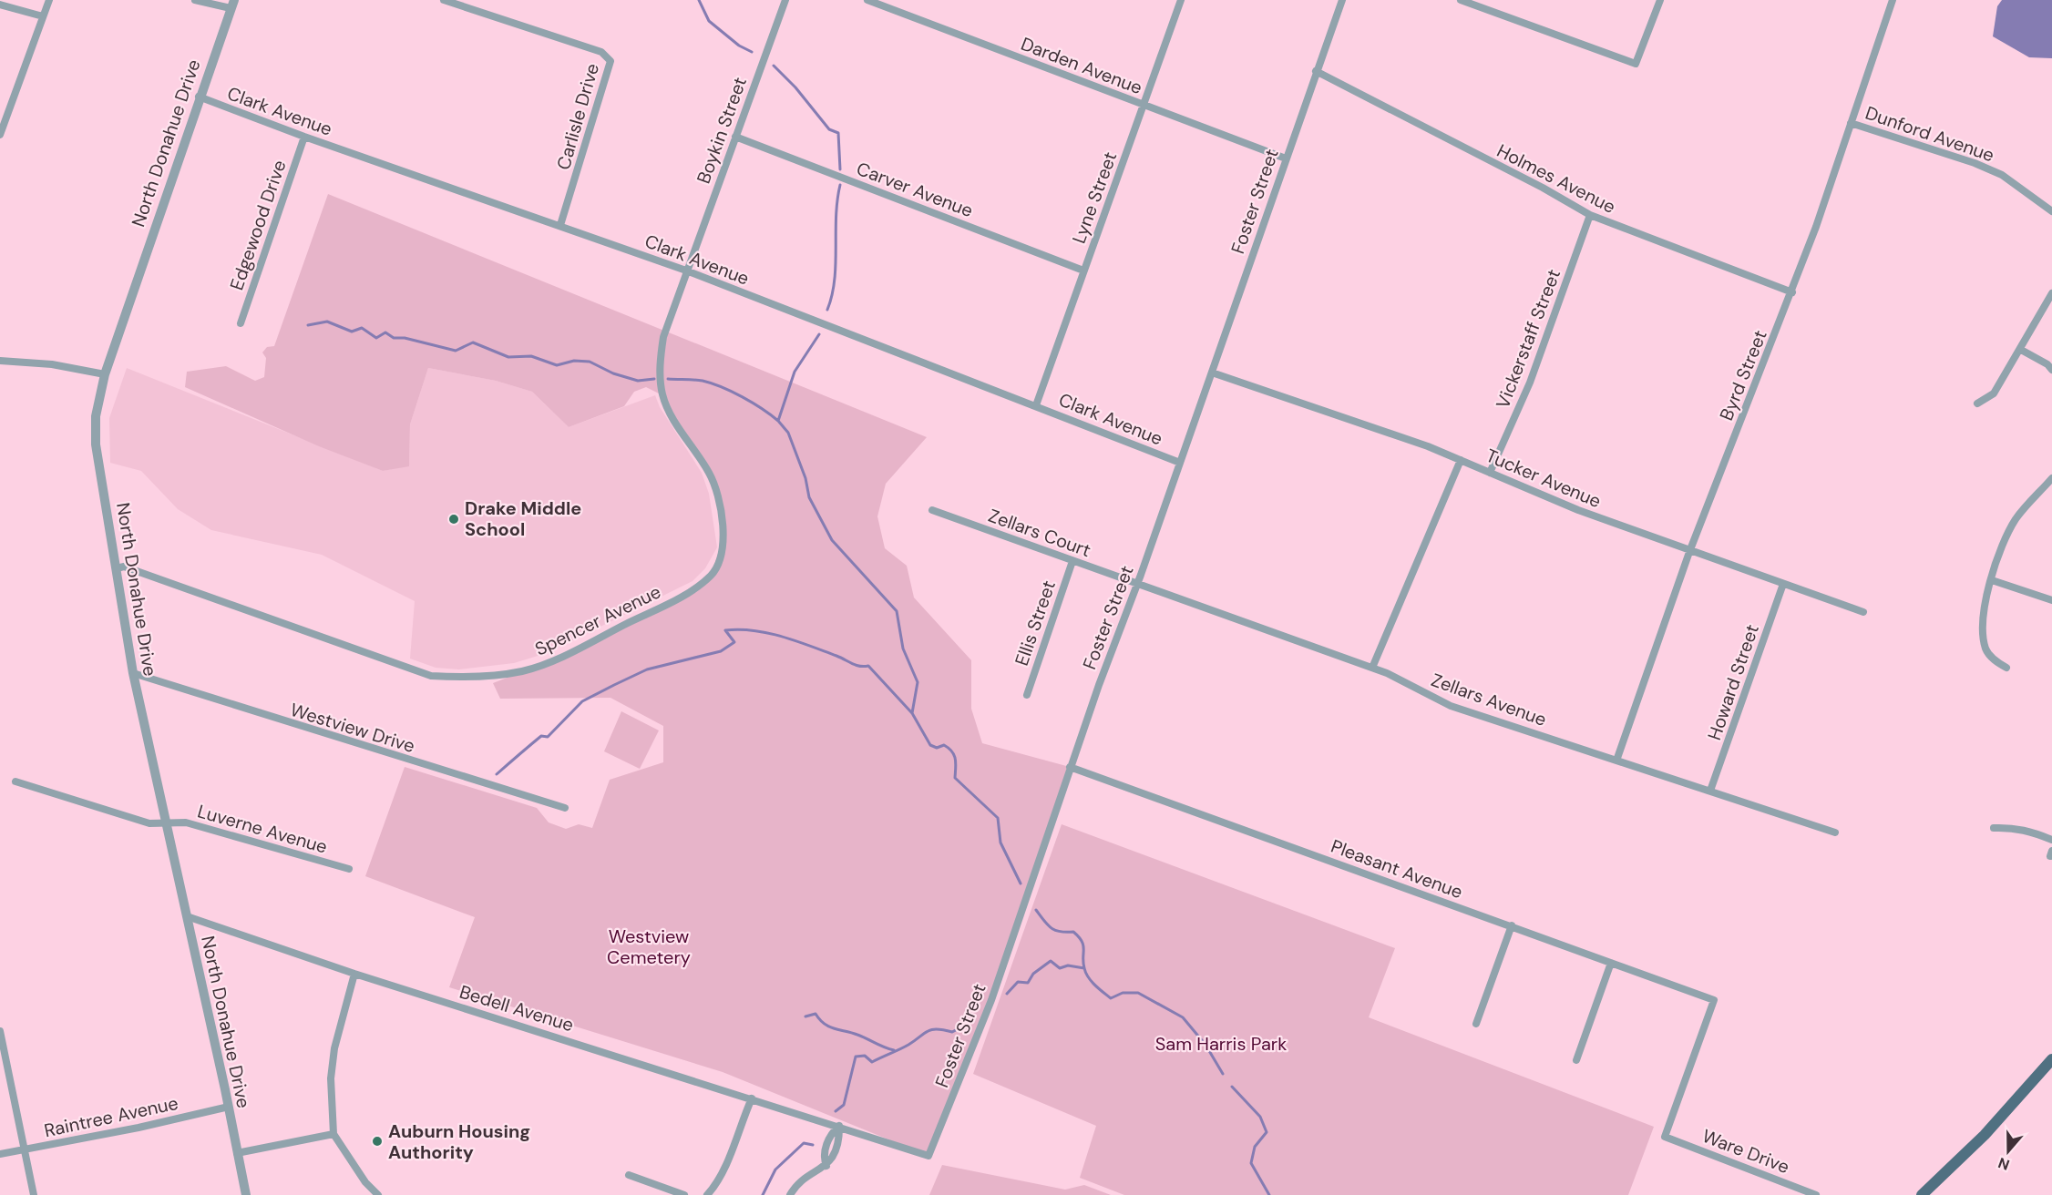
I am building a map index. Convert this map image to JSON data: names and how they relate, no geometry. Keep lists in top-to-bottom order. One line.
{"streets":{"street":["Darden Avenue","Clark Avenue","Carlisle Drive","Boykin Street","Dunford Avenue","North Donahue Drive","Holmes Avenue","Carver Avenue","Lyne Street","Foster Street","Edgewood Drive","Vickerstaff Street","Byrd Street","Tucker Avenue","Zellars Court","Spencer Avenue","Ellis Street","Howard Street","Zellars Avenue","Westview Drive","Luverne Avenue","Pleasant Avenue","Bedell Avenue","Raintree Avenue","Ware Drive"]},"crossings":[["Darden Avenue","Lyne Street"],["Darden Avenue","Foster Street"],["Clark Avenue","Carlisle Drive"],["Clark Avenue","Boykin Street"],["Clark Avenue","North Donahue Drive"],["Clark Avenue","Lyne Street"],["Clark Avenue","Foster Street"],["Clark Avenue","Edgewood Drive"],["Clark Avenue","Spencer Avenue"],["Boykin Street","Carver Avenue"],["Boykin Street","Spencer Avenue"],["Dunford Avenue","Byrd Street"],["North Donahue Drive","Spencer Avenue"],["North Donahue Drive","Westview Drive"],["North Donahue Drive","Luverne Avenue"],["North Donahue Drive","Bedell Avenue"],["North Donahue Drive","Raintree Avenue"],["Holmes Avenue","Foster Street"],["Holmes Avenue","Vickerstaff Street"],["Holmes Avenue","Byrd Street"],["Carver Avenue","Lyne Street"],["Foster Street","Tucker Avenue"],["Foster Street","Zellars Court"],["Foster Street","Zellars Avenue"],["Foster Street","Pleasant Avenue"],["Foster Street","Bedell Avenue"],["Vickerstaff Street","Tucker Avenue"],["Byrd Street","Tucker Avenue"],["Byrd Street","Zellars Avenue"],["Tucker Avenue","Howard Street"],["Zellars Court","Ellis Street"],["Zellars Court","Zellars Avenue"],["Howard Street","Zellars Avenue"],["Pleasant Avenue","Ware Drive"]],"parks":["Westview Cemetery","Sam Harris Park"],"places":["Drake Middle School","Auburn Housing Authority"],"north":"bottom"}
